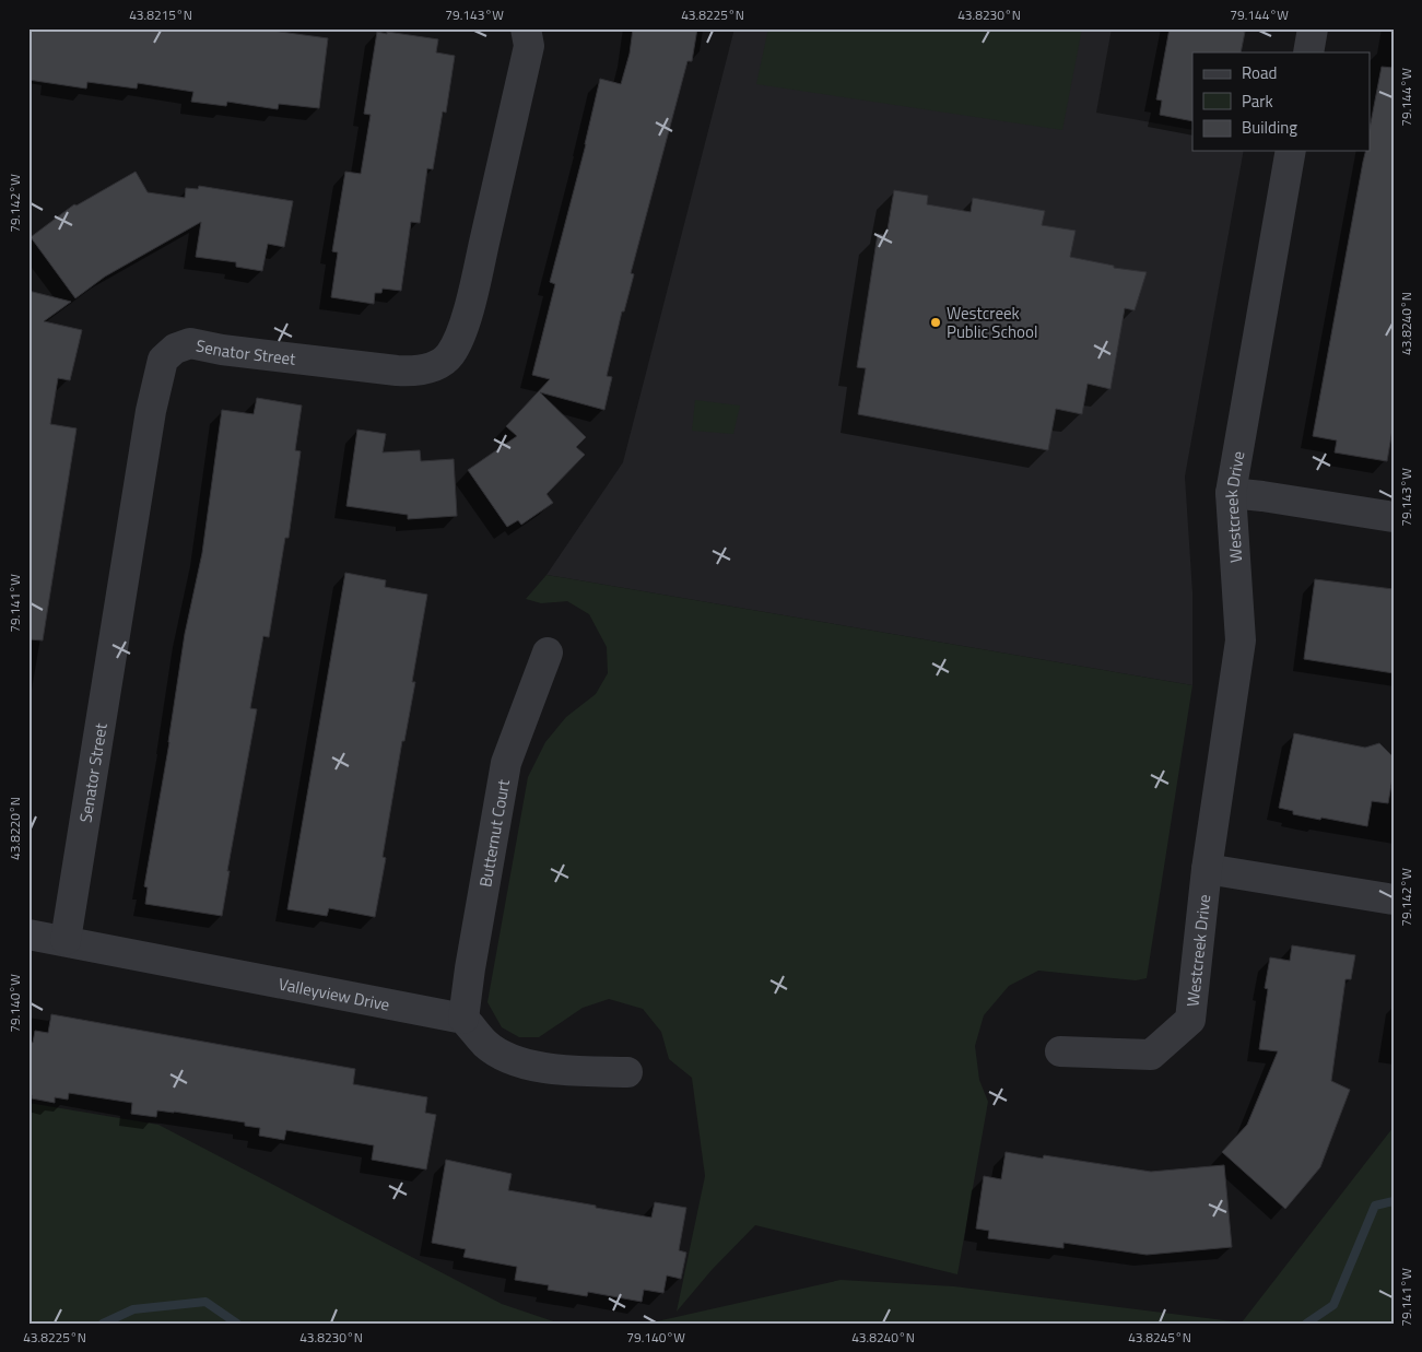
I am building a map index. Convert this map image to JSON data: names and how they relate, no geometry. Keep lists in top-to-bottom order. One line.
{"streets":{"street":["Senator Street","Westcreek Drive","Butternut Court","Valleyview Drive"]},"crossings":[["Senator Street","Valleyview Drive"],["Butternut Court","Valleyview Drive"]],"places":["Westcreek Public School"],"legend":["Road","Park","Building"],"coordinates":["43.8215°N","79.143°W","43.8225°N","43.8230°N","79.144°W","79.142°W","43.8240°N","79.141°W","43.8220°N","79.140°W","43.8245°N"]}
